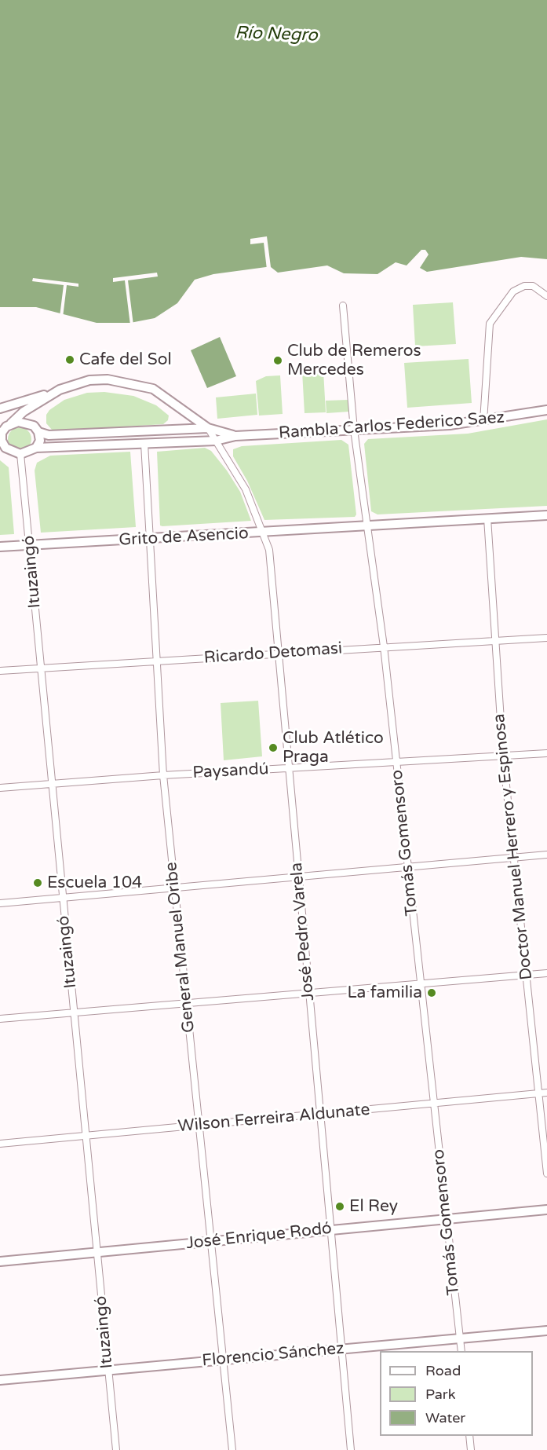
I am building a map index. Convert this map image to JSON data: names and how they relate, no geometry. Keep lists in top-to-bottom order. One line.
{"streets":{"street":["Rambla Carlos Federico Saez","Grito de Asencio","Ituzaingó","Ricardo Detomasi","Paysandú","Tomás Gomensoro","Doctor Manuel Herrero y Espinosa","José Pedro Varela","General Manuel Oribe","Wilson Ferreira Aldunate","José Enrique Rodó","Florencio Sánchez"]},"crossings":[["Rambla Carlos Federico Saez","Ituzaingó"],["Rambla Carlos Federico Saez","Tomás Gomensoro"],["Rambla Carlos Federico Saez","José Pedro Varela"],["Rambla Carlos Federico Saez","General Manuel Oribe"],["Grito de Asencio","Ituzaingó"],["Grito de Asencio","Tomás Gomensoro"],["Grito de Asencio","Doctor Manuel Herrero y Espinosa"],["Grito de Asencio","José Pedro Varela"],["Grito de Asencio","General Manuel Oribe"],["Ituzaingó","Ricardo Detomasi"],["Ituzaingó","Paysandú"],["Ituzaingó","Wilson Ferreira Aldunate"],["Ituzaingó","José Enrique Rodó"],["Ituzaingó","Florencio Sánchez"],["Ricardo Detomasi","Tomás Gomensoro"],["Ricardo Detomasi","Doctor Manuel Herrero y Espinosa"],["Ricardo Detomasi","José Pedro Varela"],["Ricardo Detomasi","General Manuel Oribe"],["Paysandú","Tomás Gomensoro"],["Paysandú","Doctor Manuel Herrero y Espinosa"],["Paysandú","José Pedro Varela"],["Paysandú","General Manuel Oribe"],["Tomás Gomensoro","Wilson Ferreira Aldunate"],["Tomás Gomensoro","José Enrique Rodó"],["Tomás Gomensoro","Florencio Sánchez"],["Doctor Manuel Herrero y Espinosa","Wilson Ferreira Aldunate"],["José Pedro Varela","Wilson Ferreira Aldunate"],["José Pedro Varela","José Enrique Rodó"],["José Pedro Varela","Florencio Sánchez"],["General Manuel Oribe","Wilson Ferreira Aldunate"],["General Manuel Oribe","José Enrique Rodó"],["General Manuel Oribe","Florencio Sánchez"]],"water":["Río Negro"],"places":["Cafe del Sol","Club de Remeros Mercedes","Club Atlético Praga","Escuela 104","La familia","El Rey"],"legend":["Road","Park","Water"]}
